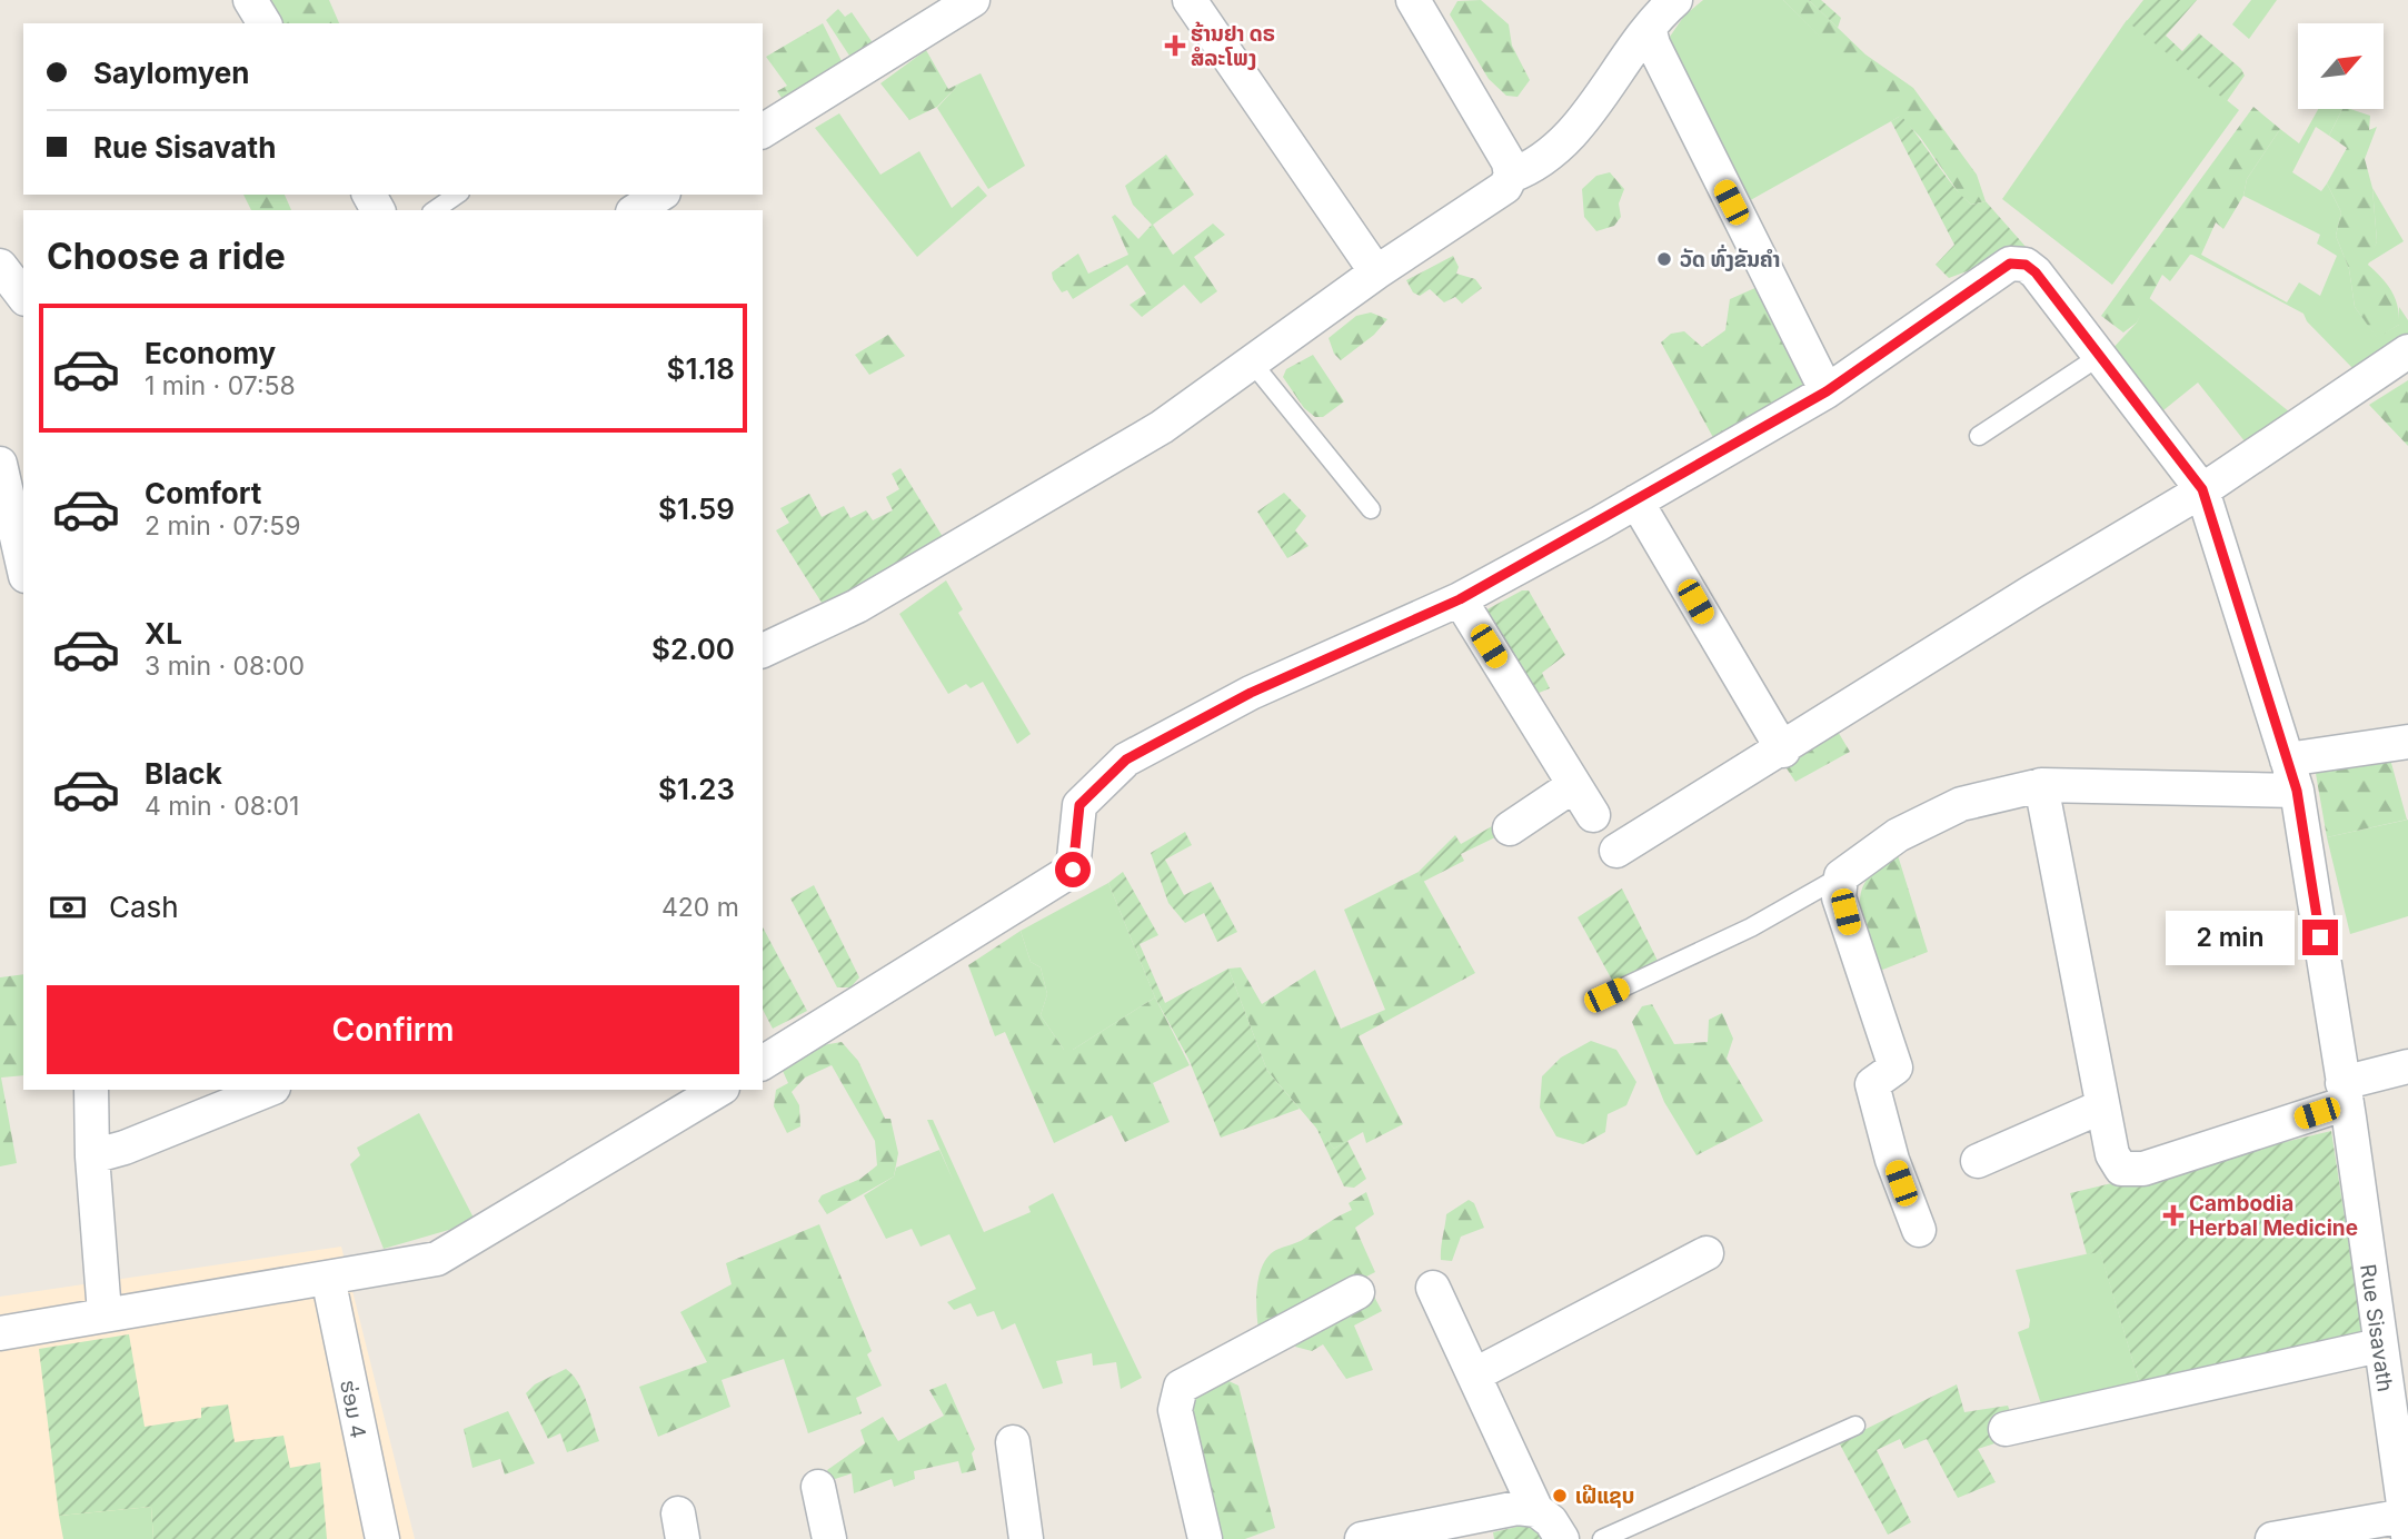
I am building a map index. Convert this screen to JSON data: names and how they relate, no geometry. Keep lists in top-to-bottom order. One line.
{"streets":{"street":["Rue Sisavath","ຮ່ອມ 4"]},"places":{"health":["ຮ້ານຢາ ດຣ ສໍລະໂພງ","Cambodia Herbal Medicine"],"other":["ວັດ ທົ່ງຂັນຄຳ","ເຝີແຊບ"]},"north":"top right","page":{"banner":["Saylomyen","Rue Sisavath"],"heading":"Choose a ride","list":[{"name":"Economy","note":"1 min · 07:58","value":"$1.18"},{"name":"Comfort","note":"2 min · 07:59","value":"$1.59"},{"name":"XL","note":"3 min · 08:00","value":"$2.00"},{"name":"Black","note":"4 min · 08:01","value":"$1.23"}],"pay":["Cash","420 m"],"bubble":"2 min","buttons":"Confirm"}}
